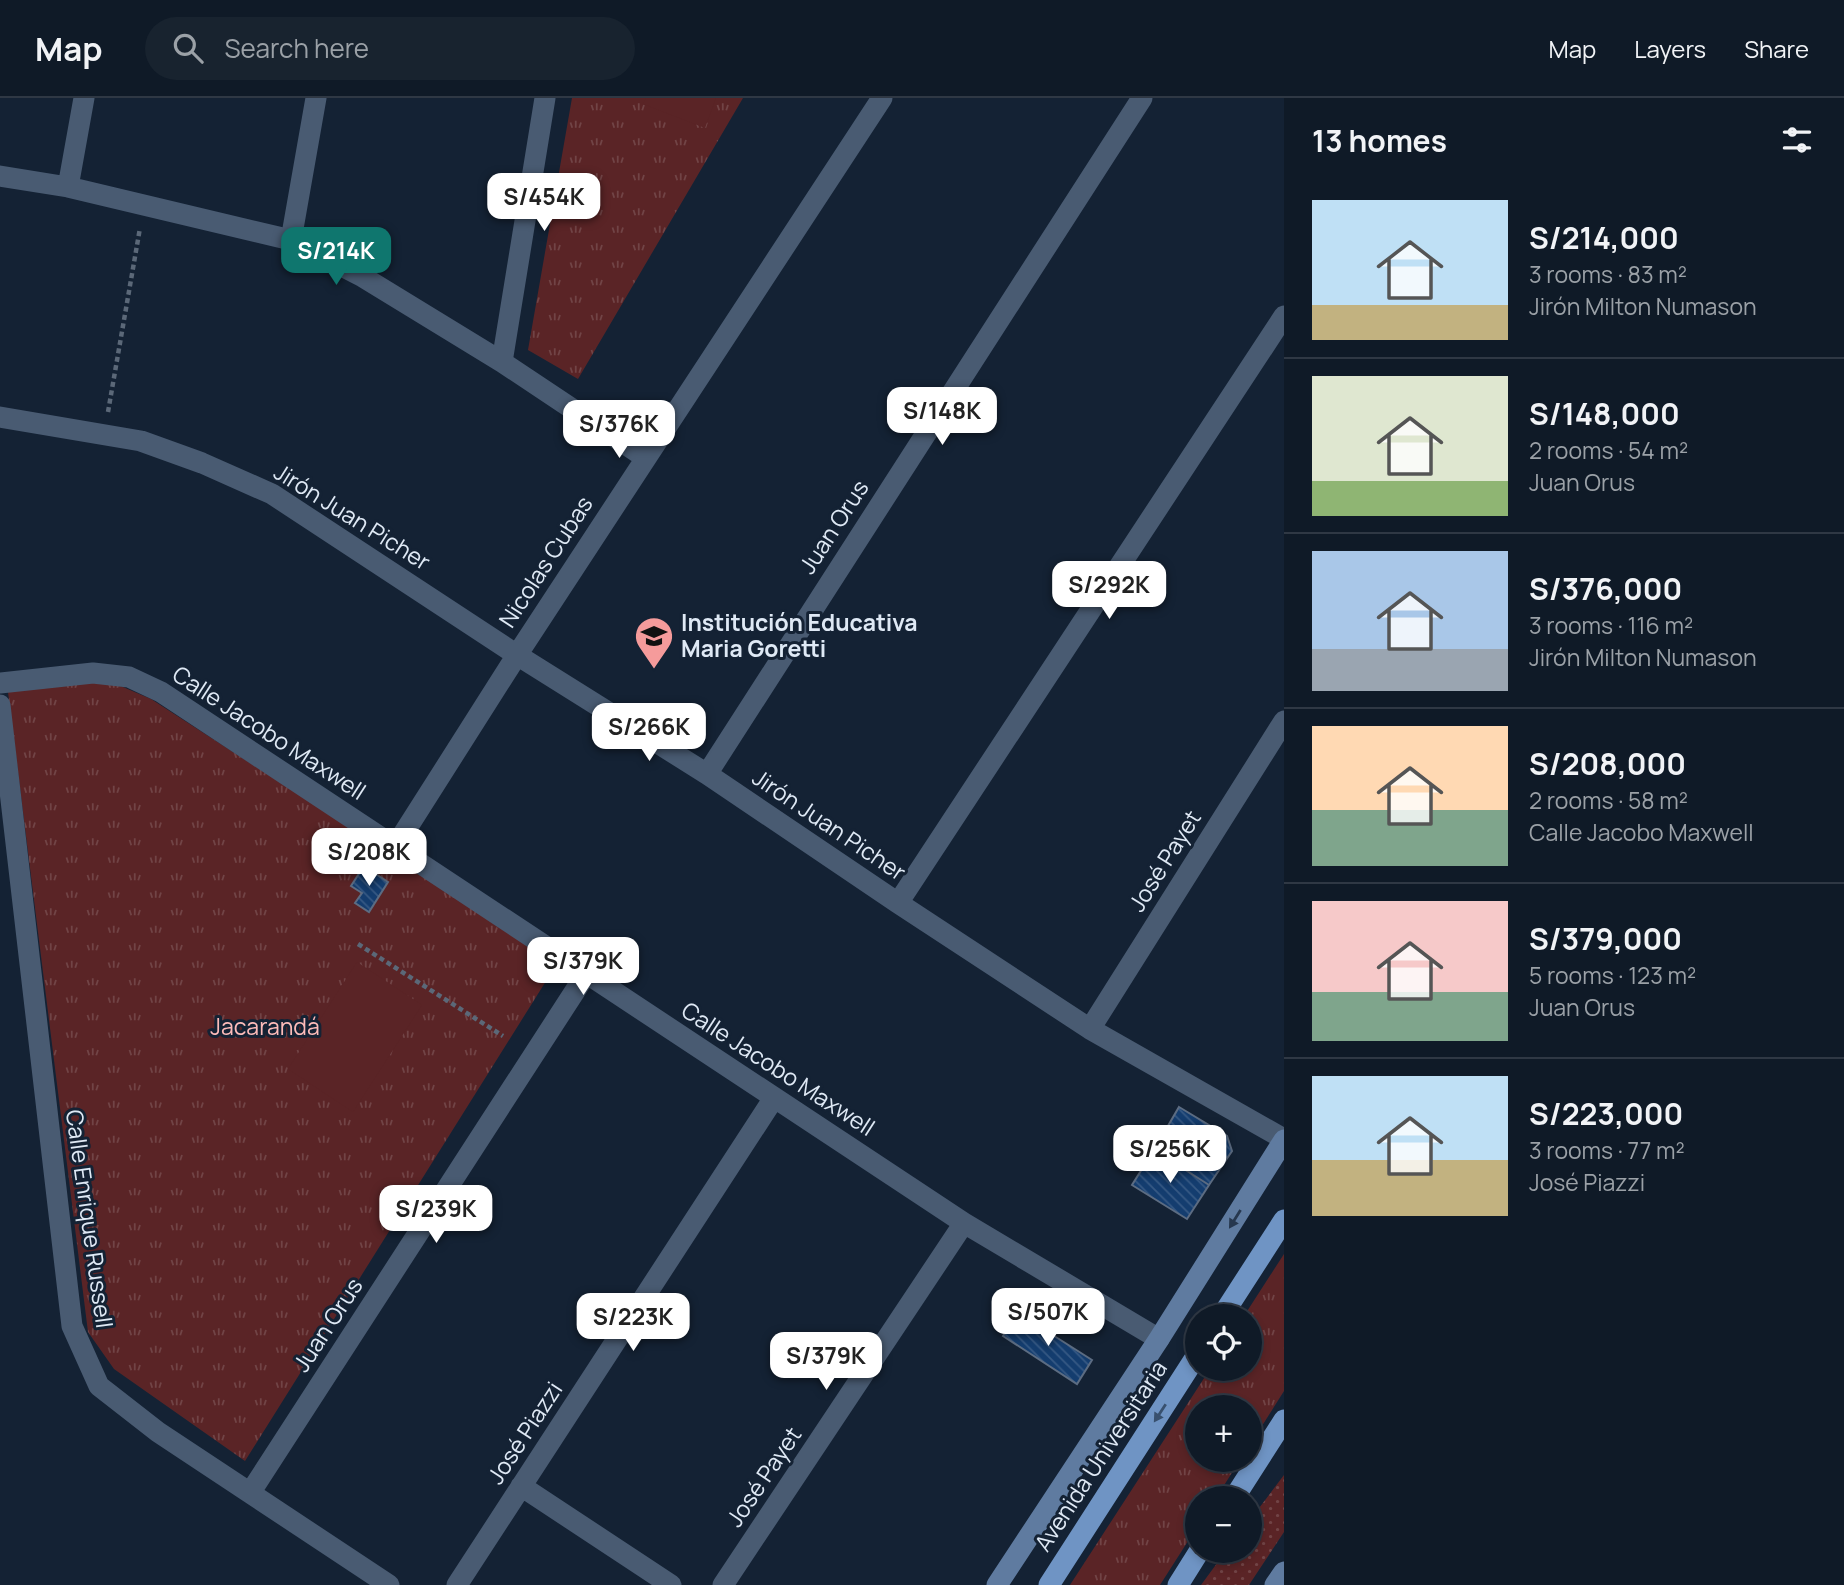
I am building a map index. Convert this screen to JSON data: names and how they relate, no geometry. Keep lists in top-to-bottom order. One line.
{"streets":{"main road":["Avenida Universitaria"],"street":["Jirón Juan Picher","Juan Orus","Nicolas Cubas","Calle Jacobo Maxwell","José Payet","Calle Enrique Russell","José Piazzi"]},"crossings":[["Jirón Juan Picher","Juan Orus"],["Jirón Juan Picher","Nicolas Cubas"],["Jirón Juan Picher","José Payet"],["Jirón Juan Picher","Avenida Universitaria"],["Juan Orus","Calle Jacobo Maxwell"],["Juan Orus","Calle Enrique Russell"],["Nicolas Cubas","Calle Jacobo Maxwell"],["Calle Jacobo Maxwell","José Payet"],["Calle Jacobo Maxwell","José Piazzi"],["Calle Jacobo Maxwell","Avenida Universitaria"]],"parks":["Jacarandá"],"places":{"school or university":["Institución Educativa Maria Goretti"]},"page":{"header":"Map","search":"Search here","nav":["Map","Layers","Share"],"heading":"13 homes","price":["S/454K","S/214K","S/148K","S/376K","S/292K","S/266K","S/208K","S/379K","S/256K","S/239K","S/507K","S/223K","S/379K"],"list":[{"name":"S/214,000","note":"3 rooms · 83 m² · Jirón Milton Numason"},{"name":"S/148,000","note":"2 rooms · 54 m² · Juan Orus"},{"name":"S/376,000","note":"3 rooms · 116 m² · Jirón Milton Numason"},{"name":"S/208,000","note":"2 rooms · 58 m² · Calle Jacobo Maxwell"},{"name":"S/379,000","note":"5 rooms · 123 m² · Juan Orus"},{"name":"S/223,000","note":"3 rooms · 77 m² · José Piazzi"}],"map_buttons":["+","−"]}}
